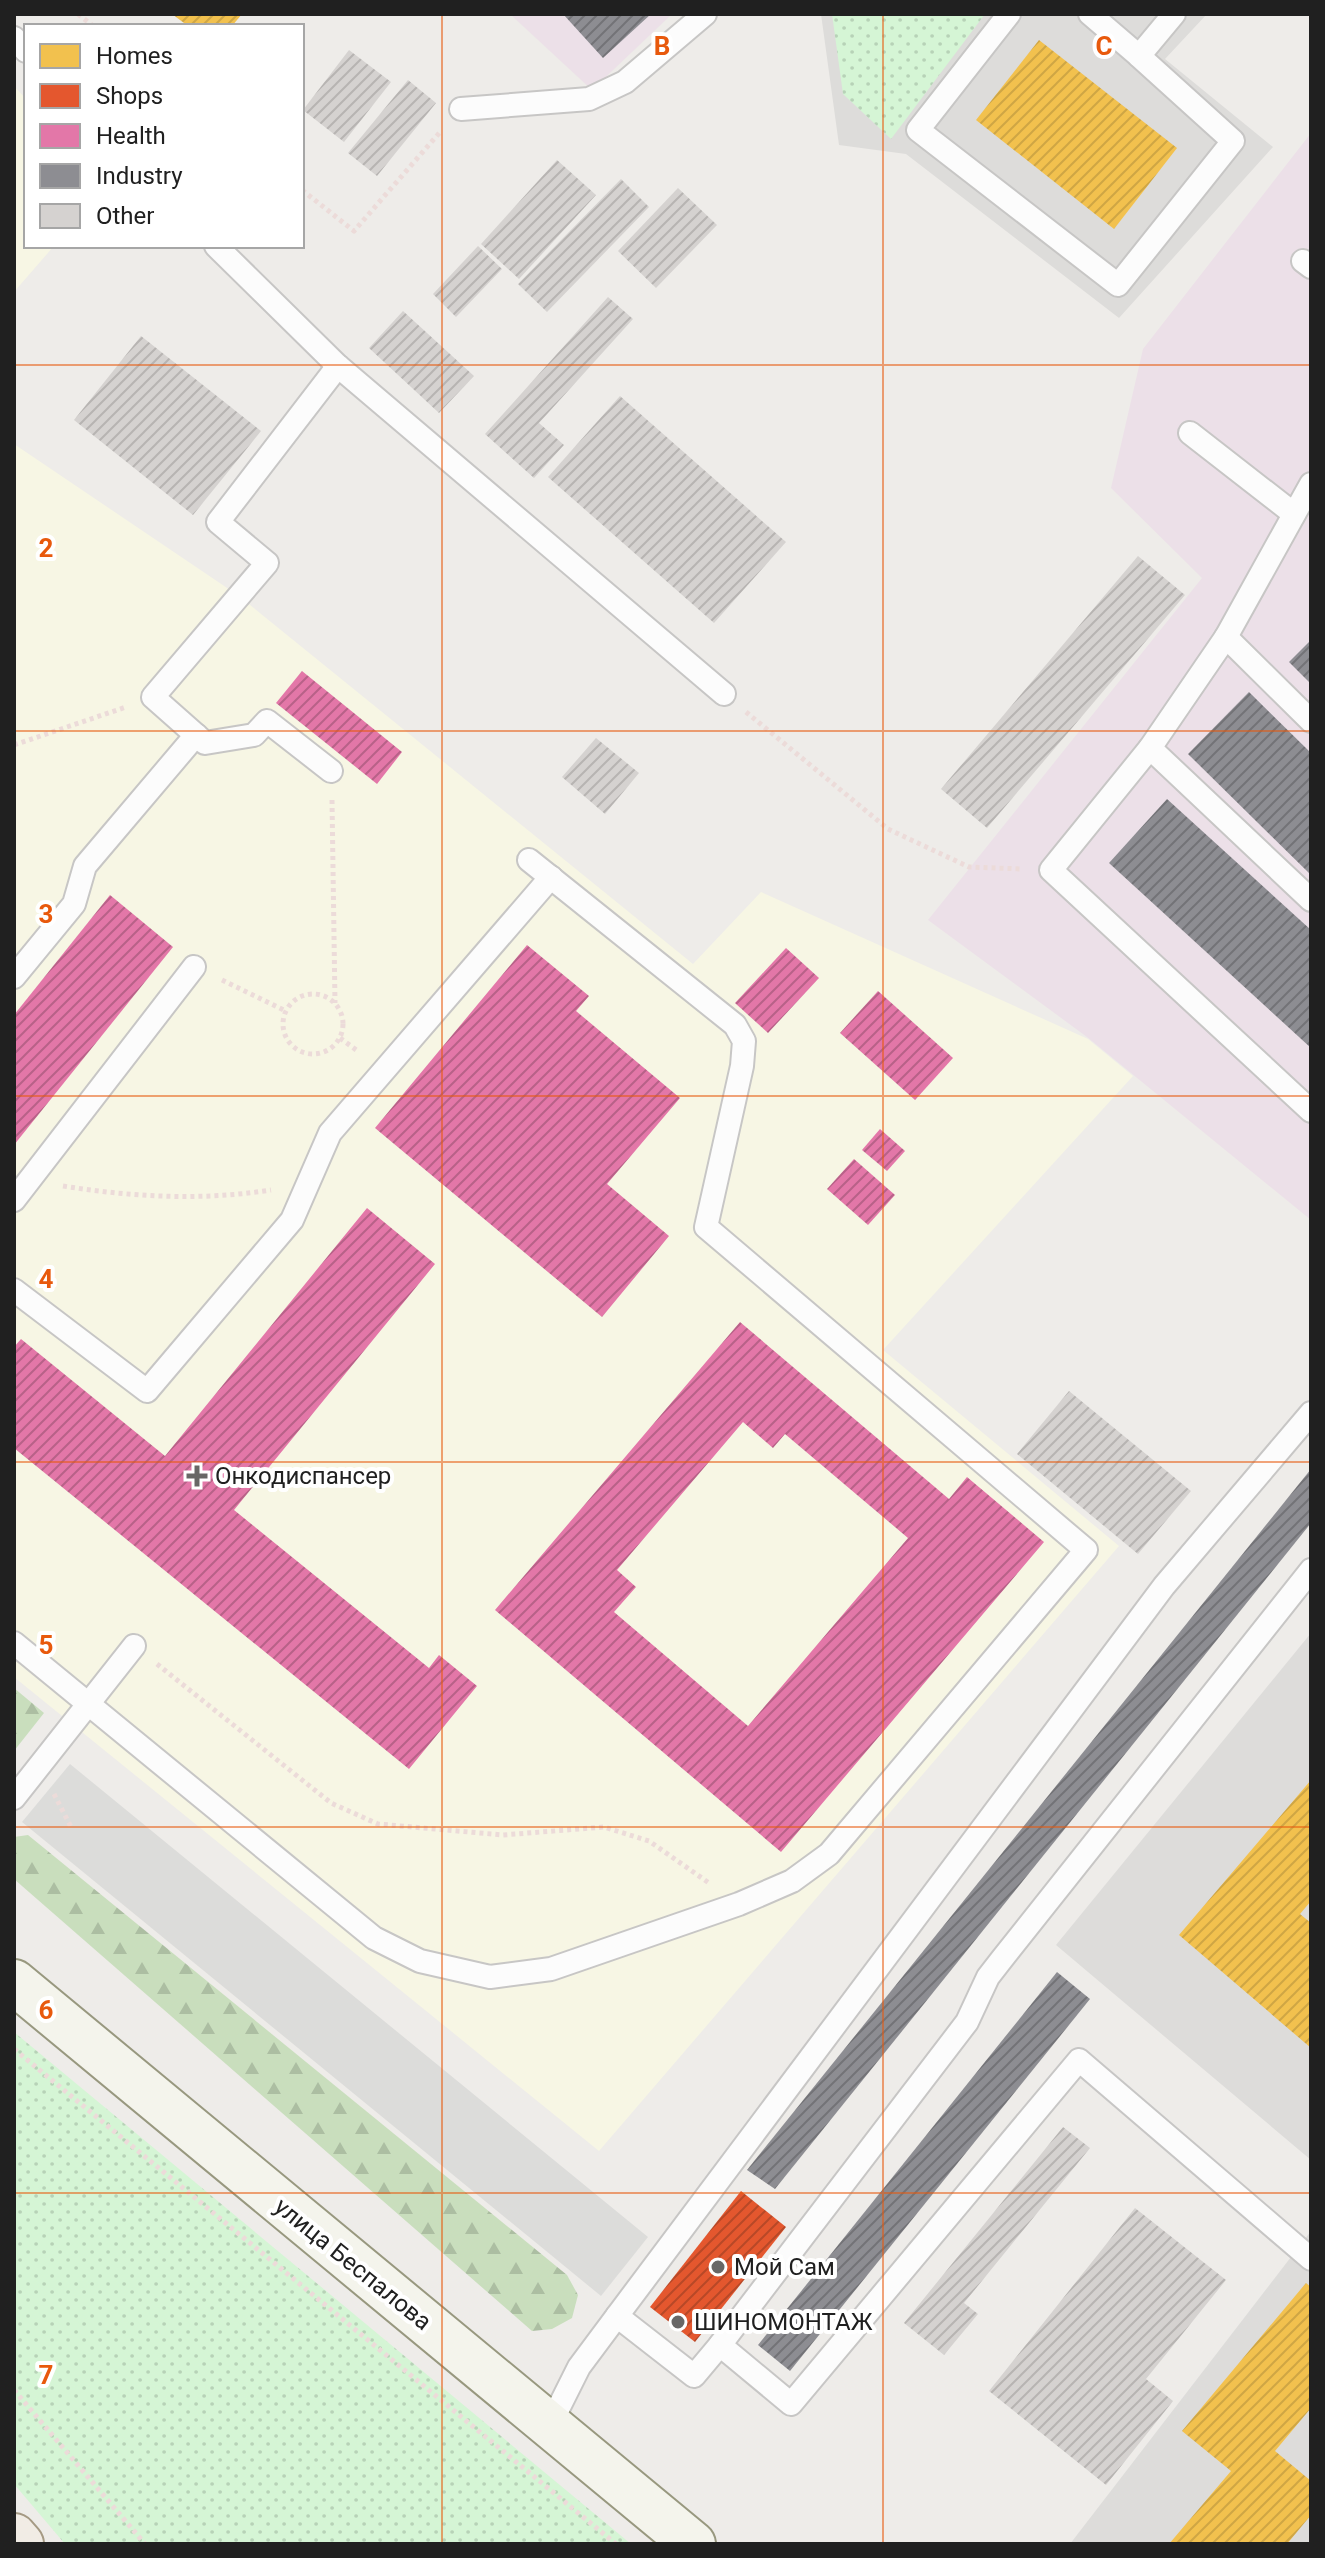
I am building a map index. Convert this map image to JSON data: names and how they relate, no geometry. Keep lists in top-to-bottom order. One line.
{"streets":{"main road":["улица Беспалова"]},"places":{"health":["Онкодиспансер"],"other":["Мой Сам","ШИНОМОНТАЖ"]},"legend":["Homes","Shops","Health","Industry","Other"],"grid":{"columns":["B","C"],"rows":["2","3","4","5","6","7"]}}
